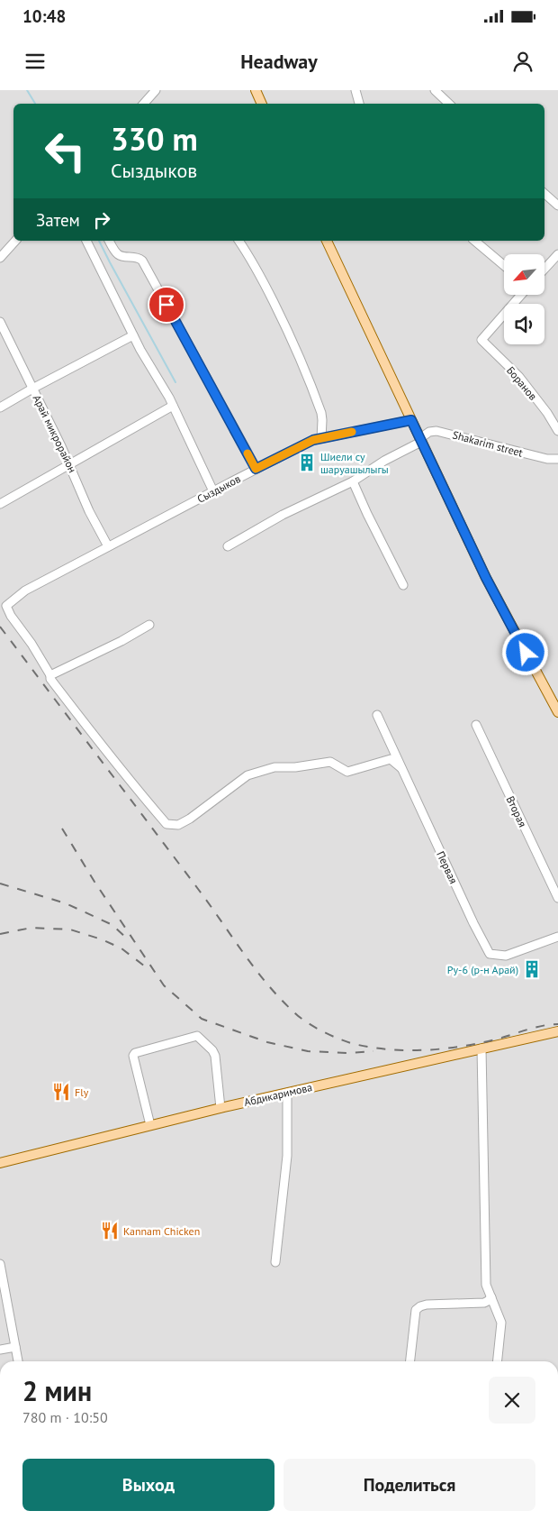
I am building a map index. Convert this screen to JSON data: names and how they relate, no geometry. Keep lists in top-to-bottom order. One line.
{"streets":{"main road":["Абдикаримова"],"street":["Боранов","Арай микрорайон","Shakarim street","Сыздыков","Вторая","Первая"]},"crossings":[["Арай микрорайон","Сыздыков"]],"places":{"building":["Шиели су шаруашылыгы","Ру-6 (р-н Арай)"],"restaurant":["Fly","Kannam Chicken"]},"north":"bottom left","page":{"status":"10:48","header":"Headway","turn":["330 m","Сыздыков"],"then":"Затем","heading":["2 мин","780 m · 10:50"],"buttons":["Выход","Поделиться"]}}
